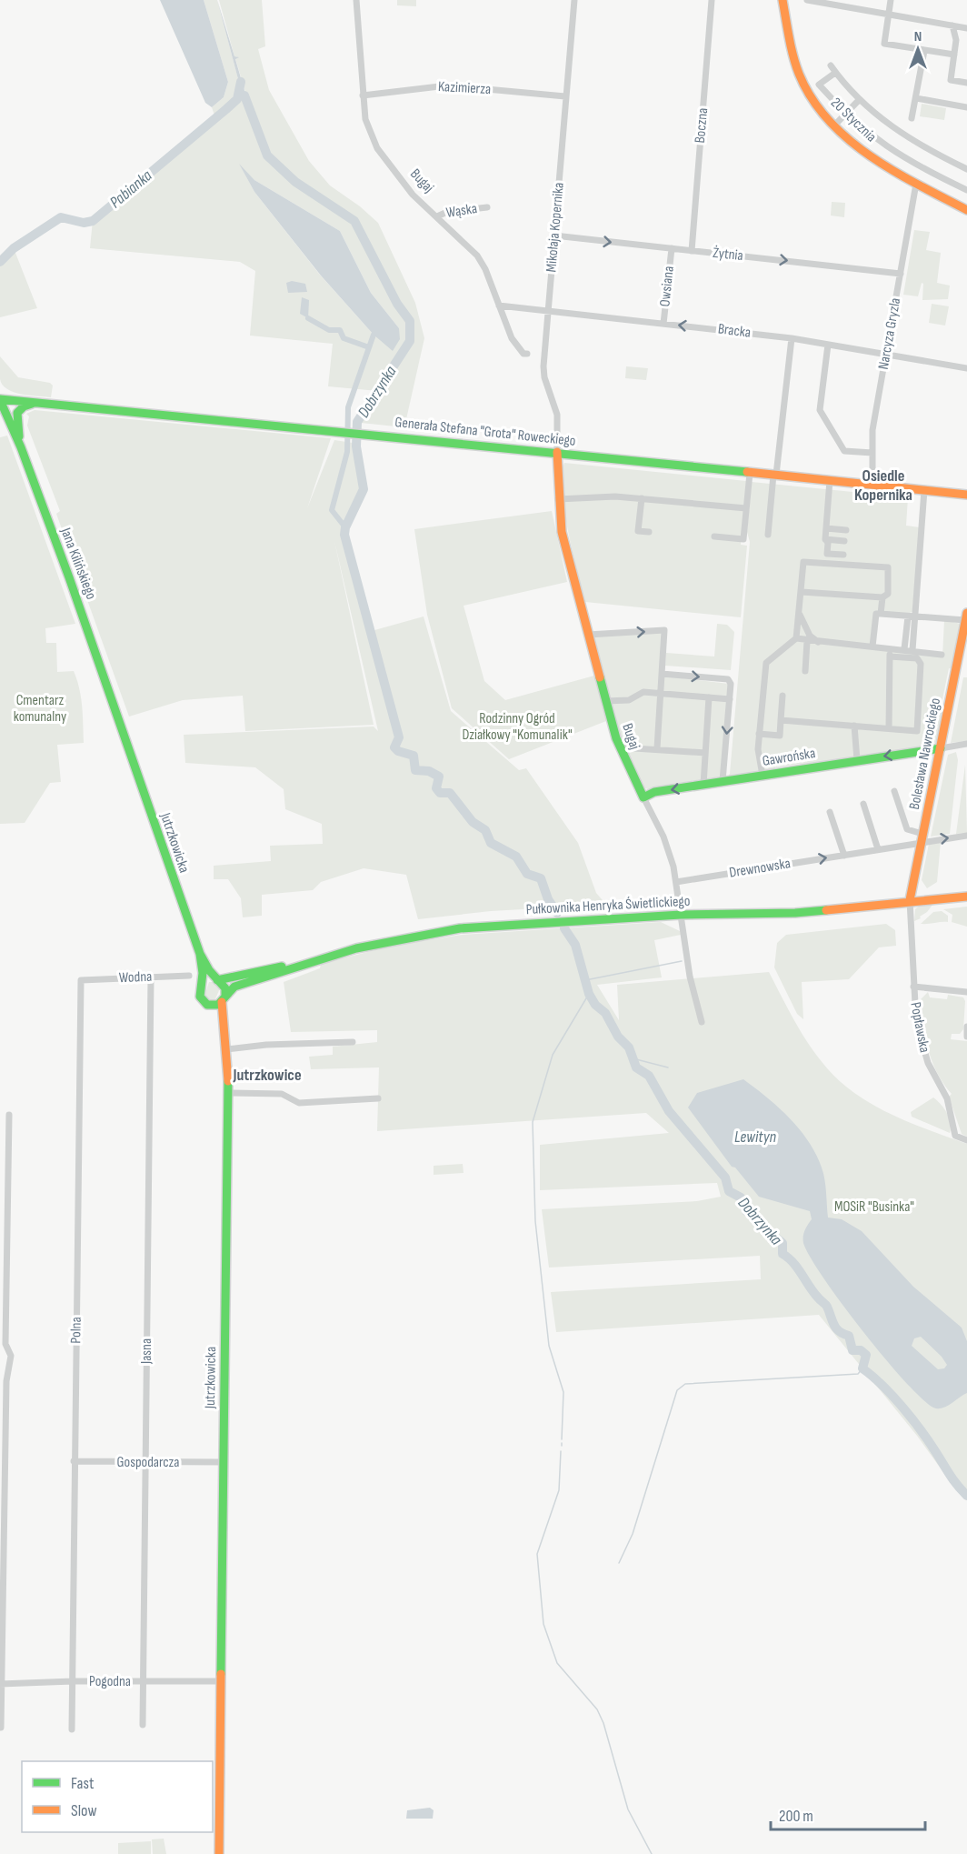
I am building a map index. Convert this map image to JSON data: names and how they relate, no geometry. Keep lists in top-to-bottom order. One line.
{"streets":{"street":["Kazimierza","20 Stycznia","Boczna","Bugaj","Wąska","Mikołaja Kopernika","Żytnia","Owsiana","Bracka","Narcyza Gryzla","Generała Stefana \"Grota\" Roweckiego","Jana Kilińskiego","Bolesława Nawrockiego","Gawrońska","Jutrzkowicka","Drewnowska","Pułkownika Henryka Świetlickiego","Wodna","Popławska","Polna","Jasna","Gospodarcza","Pogodna"]},"crossings":[["Kazimierza","Bugaj"],["Kazimierza","Mikołaja Kopernika"],["20 Stycznia","Narcyza Gryzla"],["Boczna","Żytnia"],["Bugaj","Wąska"],["Bugaj","Mikołaja Kopernika"],["Bugaj","Bracka"],["Bugaj","Generała Stefana \"Grota\" Roweckiego"],["Bugaj","Gawrońska"],["Bugaj","Drewnowska"],["Bugaj","Pułkownika Henryka Świetlickiego"],["Mikołaja Kopernika","Żytnia"],["Mikołaja Kopernika","Bracka"],["Mikołaja Kopernika","Generała Stefana \"Grota\" Roweckiego"],["Żytnia","Owsiana"],["Żytnia","Narcyza Gryzla"],["Owsiana","Bracka"],["Bracka","Narcyza Gryzla"],["Narcyza Gryzla","Generała Stefana \"Grota\" Roweckiego"],["Generała Stefana \"Grota\" Roweckiego","Jana Kilińskiego"],["Jana Kilińskiego","Jutrzkowicka"],["Bolesława Nawrockiego","Gawrońska"],["Bolesława Nawrockiego","Drewnowska"],["Bolesława Nawrockiego","Pułkownika Henryka Świetlickiego"],["Bolesława Nawrockiego","Popławska"],["Jutrzkowicka","Pułkownika Henryka Świetlickiego"],["Jutrzkowicka","Gospodarcza"],["Jutrzkowicka","Pogodna"],["Pułkownika Henryka Świetlickiego","Popławska"],["Wodna","Polna"],["Wodna","Jasna"],["Polna","Gospodarcza"],["Polna","Pogodna"],["Jasna","Gospodarcza"],["Jasna","Pogodna"]],"one_way":["Żytnia","Drewnowska"],"districts":["Osiedle Kopernika","Jutrzkowice"],"water":["Pabianka","Dobrzynka","Lewityn"],"parks":["Cmentarz komunalny","Rodzinny Ogród Działkowy \"Komunalik\"","MOSiR \"Businka\""],"legend":["Fast","Slow"],"scale_bar":"200 m","north":"top"}
